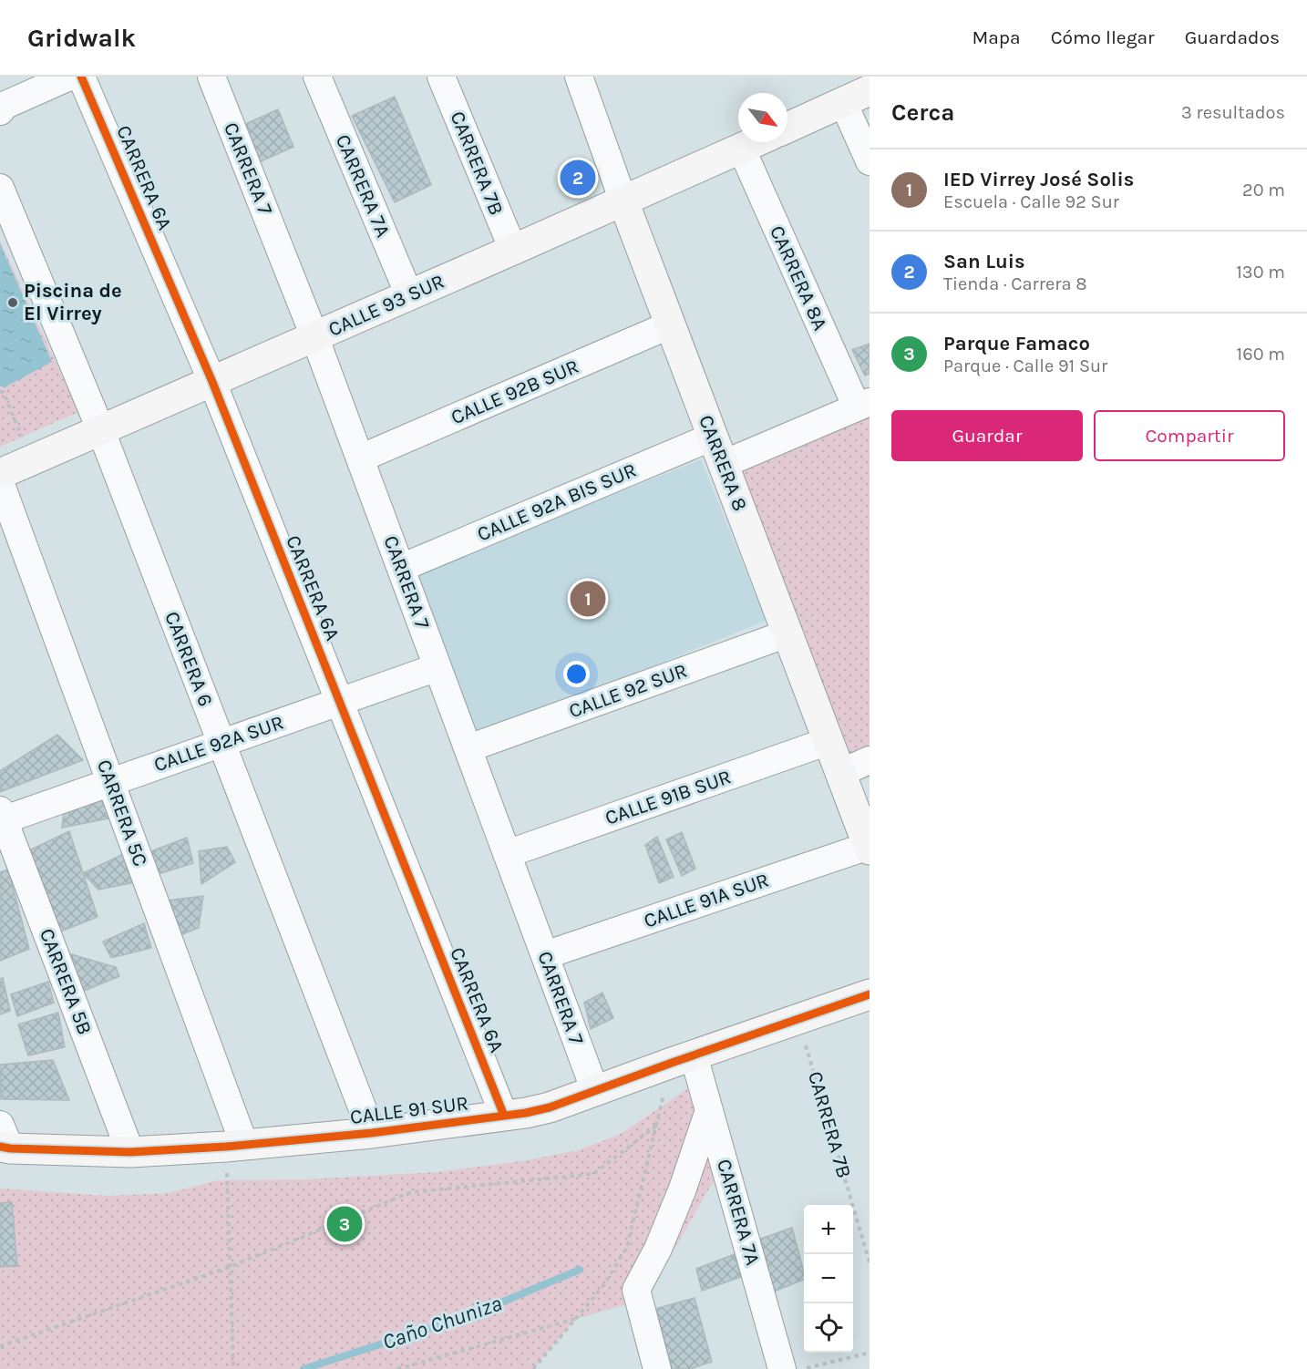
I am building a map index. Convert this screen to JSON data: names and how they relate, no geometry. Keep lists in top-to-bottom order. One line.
{"streets":{"street":["CARRERA 7B","CARRERA 7","CARRERA 6A","CARRERA 7A","CARRERA 8A","CALLE 93 SUR","CALLE 92B SUR","CARRERA 8","CALLE 92A BIS SUR","CARRERA 6","CALLE 92 SUR","CALLE 92A SUR","CALLE 91B SUR","CARRERA 5C","CALLE 91A SUR","CARRERA 5B","CALLE 91 SUR"]},"crossings":[["CARRERA 7B","CALLE 93 SUR"],["CARRERA 7B","CALLE 91 SUR"],["CARRERA 7","CALLE 93 SUR"],["CARRERA 7","CALLE 92B SUR"],["CARRERA 7","CALLE 92A BIS SUR"],["CARRERA 7","CALLE 92 SUR"],["CARRERA 7","CALLE 92A SUR"],["CARRERA 7","CALLE 91B SUR"],["CARRERA 7","CALLE 91A SUR"],["CARRERA 7","CALLE 91 SUR"],["CARRERA 6A","CALLE 93 SUR"],["CARRERA 6A","CALLE 92A SUR"],["CARRERA 6A","CALLE 91 SUR"],["CARRERA 7A","CALLE 93 SUR"],["CARRERA 7A","CALLE 91 SUR"],["CARRERA 8A","CALLE 93 SUR"],["CALLE 93 SUR","CARRERA 8"],["CALLE 93 SUR","CARRERA 6"],["CALLE 92B SUR","CARRERA 8"],["CARRERA 8","CALLE 92A BIS SUR"],["CARRERA 8","CALLE 92 SUR"],["CARRERA 8","CALLE 91B SUR"],["CARRERA 8","CALLE 91A SUR"],["CARRERA 6","CALLE 92A SUR"],["CARRERA 6","CALLE 91 SUR"],["CALLE 92A SUR","CARRERA 5C"],["CALLE 92A SUR","CARRERA 5B"],["CARRERA 5C","CALLE 91 SUR"],["CARRERA 5B","CALLE 91 SUR"]],"water":["Caño Chuniza"],"places":["Piscina de El Virrey"],"north":"bottom right","page":{"header":"Gridwalk","nav":["Mapa","Cómo llegar","Guardados"],"heading":["Cerca","3 resultados"],"list":[{"mark":"1","name":"IED Virrey José Solis","note":"Escuela · Calle 92 Sur","value":"20 m"},{"mark":"2","name":"San Luis","note":"Tienda · Carrera 8","value":"130 m"},{"mark":"3","name":"Parque Famaco","note":"Parque · Calle 91 Sur","value":"160 m"}],"pins":["2","1","3"],"buttons":["Guardar","Compartir"],"map_buttons":["+","−"]}}
